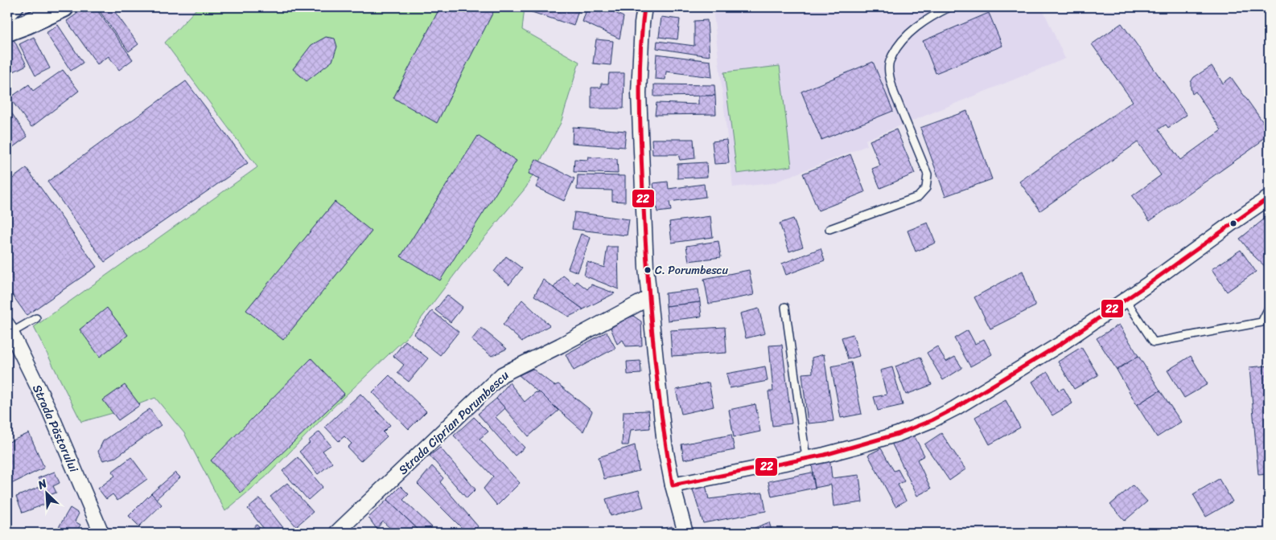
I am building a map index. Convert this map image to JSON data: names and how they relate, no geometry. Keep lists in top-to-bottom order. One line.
{"streets":{"street":["Strada Ciprian Porumbescu","Strada Păstorului"]},"places":["C. Porumbescu"],"lines":["transit line 22"],"north":"top left"}
